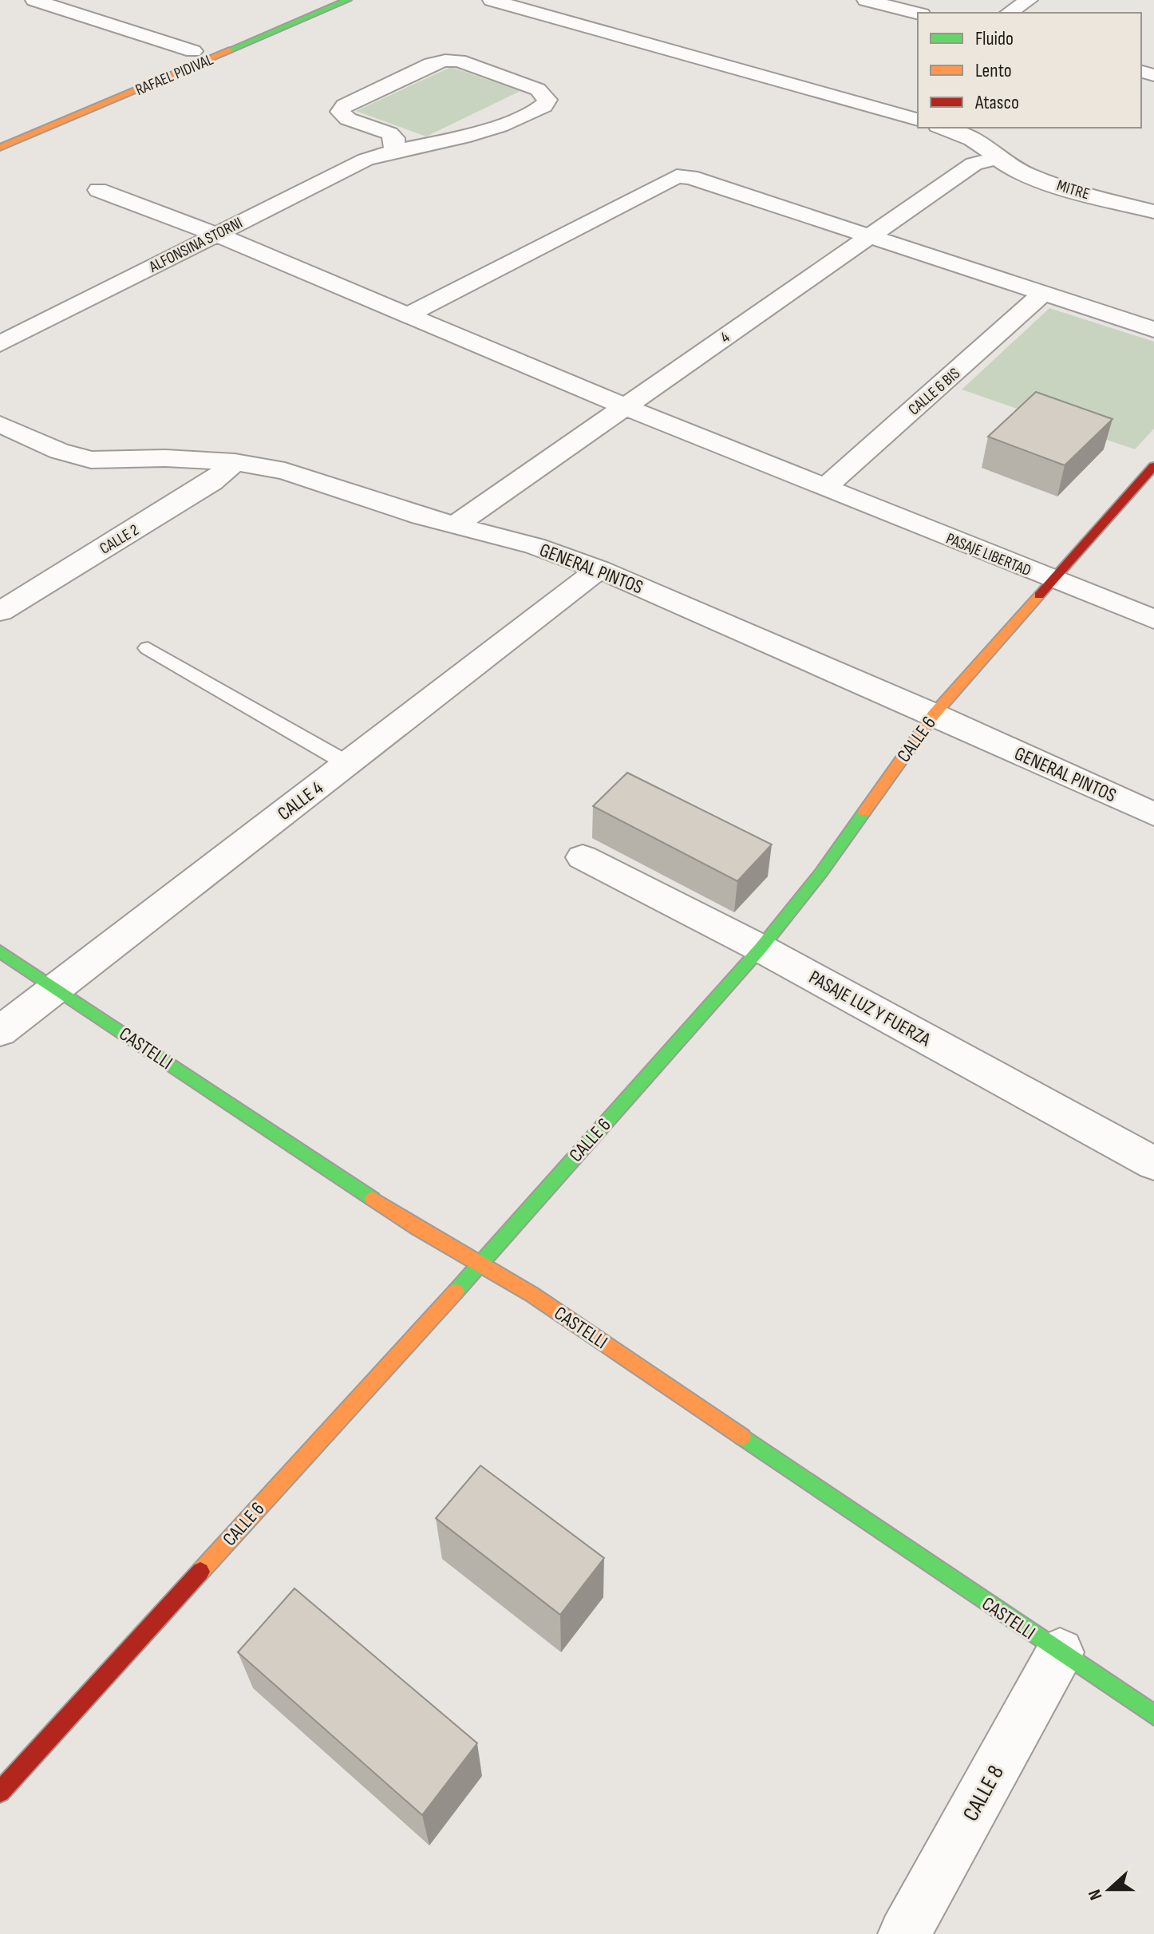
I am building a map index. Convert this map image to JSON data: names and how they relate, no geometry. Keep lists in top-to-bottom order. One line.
{"streets":{"street":["RAFAEL PIDIVAL","MITRE","ALFONSINA STORNI","4","CALLE 6 BIS","CALLE 2","PASAJE LIBERTAD","GENERAL PINTOS","CALLE 6","CALLE 4","PASAJE LUZ Y FUERZA","CASTELLI","CALLE 8"]},"crossings":[["MITRE","4"],["ALFONSINA STORNI","PASAJE LIBERTAD"],["4","PASAJE LIBERTAD"],["4","GENERAL PINTOS"],["CALLE 6 BIS","PASAJE LIBERTAD"],["CALLE 2","GENERAL PINTOS"],["PASAJE LIBERTAD","CALLE 6"],["GENERAL PINTOS","CALLE 6"],["GENERAL PINTOS","CALLE 4"],["CALLE 6","PASAJE LUZ Y FUERZA"],["CALLE 6","CASTELLI"],["CALLE 4","CASTELLI"],["CASTELLI","CALLE 8"]],"legend":["Fluido","Lento","Atasco"],"north":"left"}
